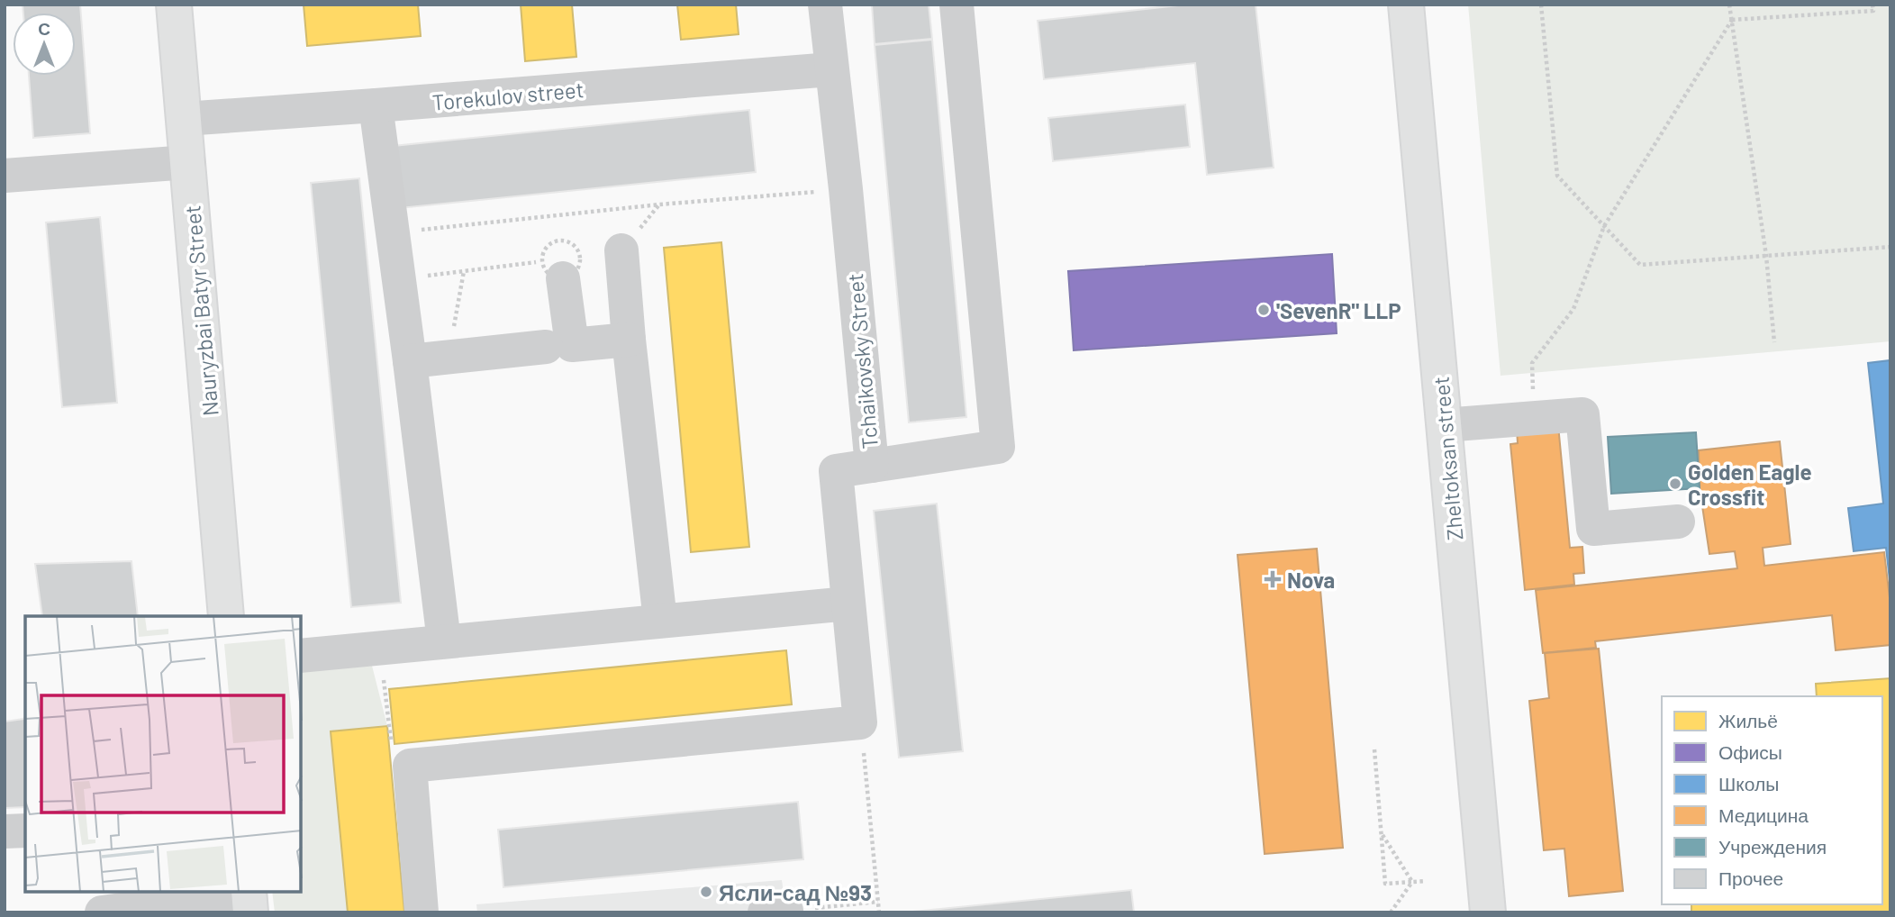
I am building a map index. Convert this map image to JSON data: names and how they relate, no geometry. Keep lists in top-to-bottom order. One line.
{"streets":{"main road":["Nauryzbai Batyr Street","Zheltoksan street"],"street":["Torekulov street","Tchaikovsky Street"]},"crossings":[["Torekulov street","Nauryzbai Batyr Street"],["Torekulov street","Tchaikovsky Street"]],"places":{"other":["'SevenR\" LLP","Golden Eagle Crossfit","Ясли-сад №93"],"health":["Nova"]},"legend":["Жильё","Офисы","Школы","Медицина","Учреждения","Прочее"],"north":"top"}
